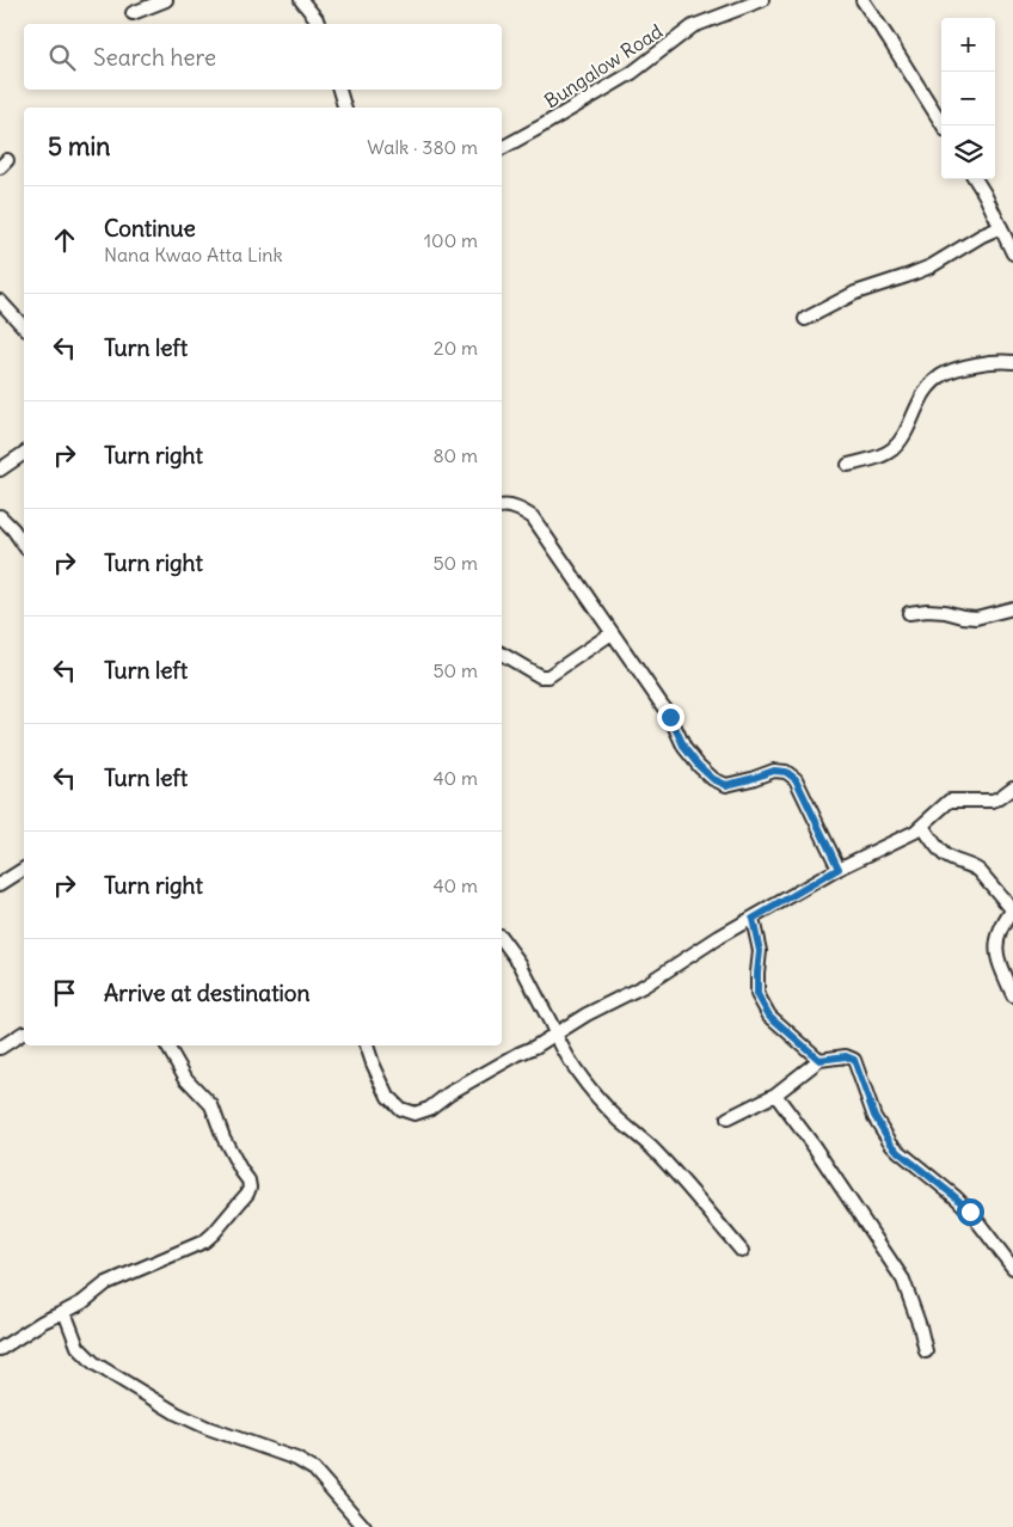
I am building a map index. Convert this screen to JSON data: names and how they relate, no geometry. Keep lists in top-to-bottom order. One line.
{"streets":{"street":["Bungalow Road"]},"page":{"map_buttons":["+","−"],"search":"Search here","heading":["5 min","Walk · 380 m"],"list":[["Continue","Nana Kwao Atta Link","100 m"],["Turn left","20 m"],["Turn right","80 m"],["Turn right","50 m"],["Turn left","50 m"],["Turn left","40 m"],["Turn right","40 m"],"Arrive at destination"]}}
